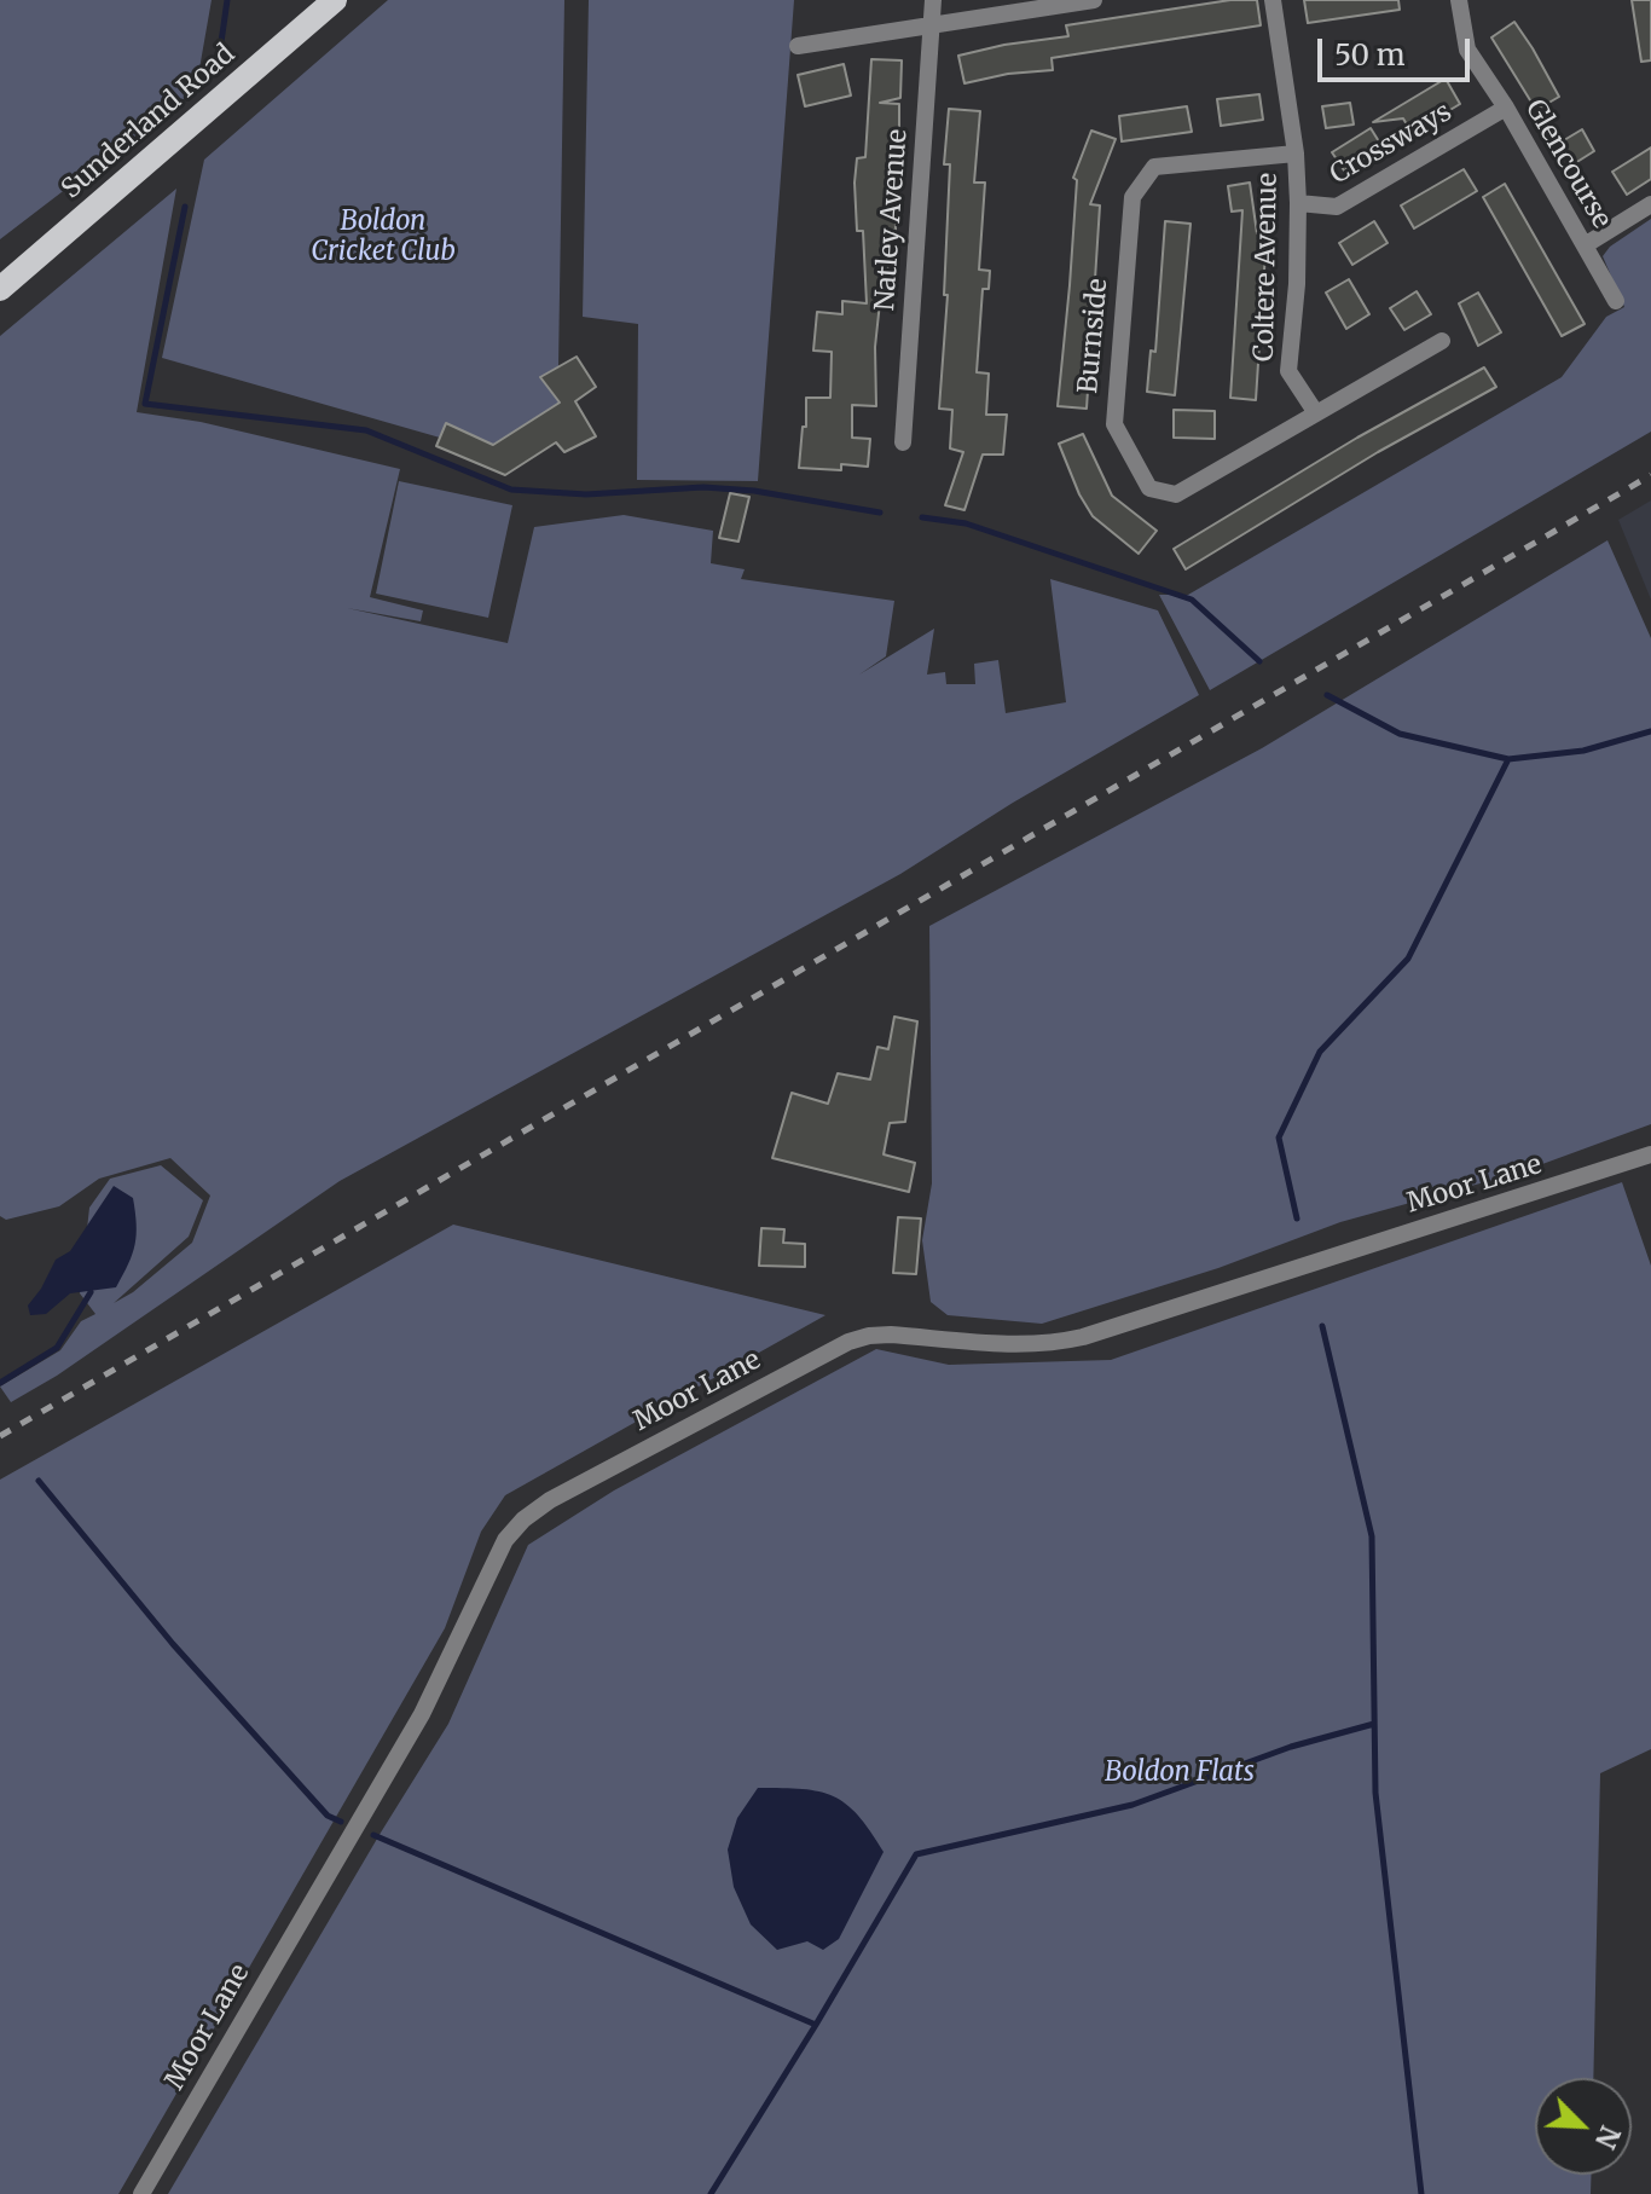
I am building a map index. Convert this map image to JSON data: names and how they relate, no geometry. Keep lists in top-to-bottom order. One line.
{"streets":{"main road":["Sunderland Road"],"street":["Crossways","Glencourse","Natley Avenue","Coltere Avenue","Burnside","Moor Lane"]},"crossings":[["Crossways","Glencourse"],["Crossways","Coltere Avenue"],["Coltere Avenue","Burnside"]],"parks":["Boldon Cricket Club","Boldon Flats"],"scale_bar":"50 m","north":"bottom right"}
